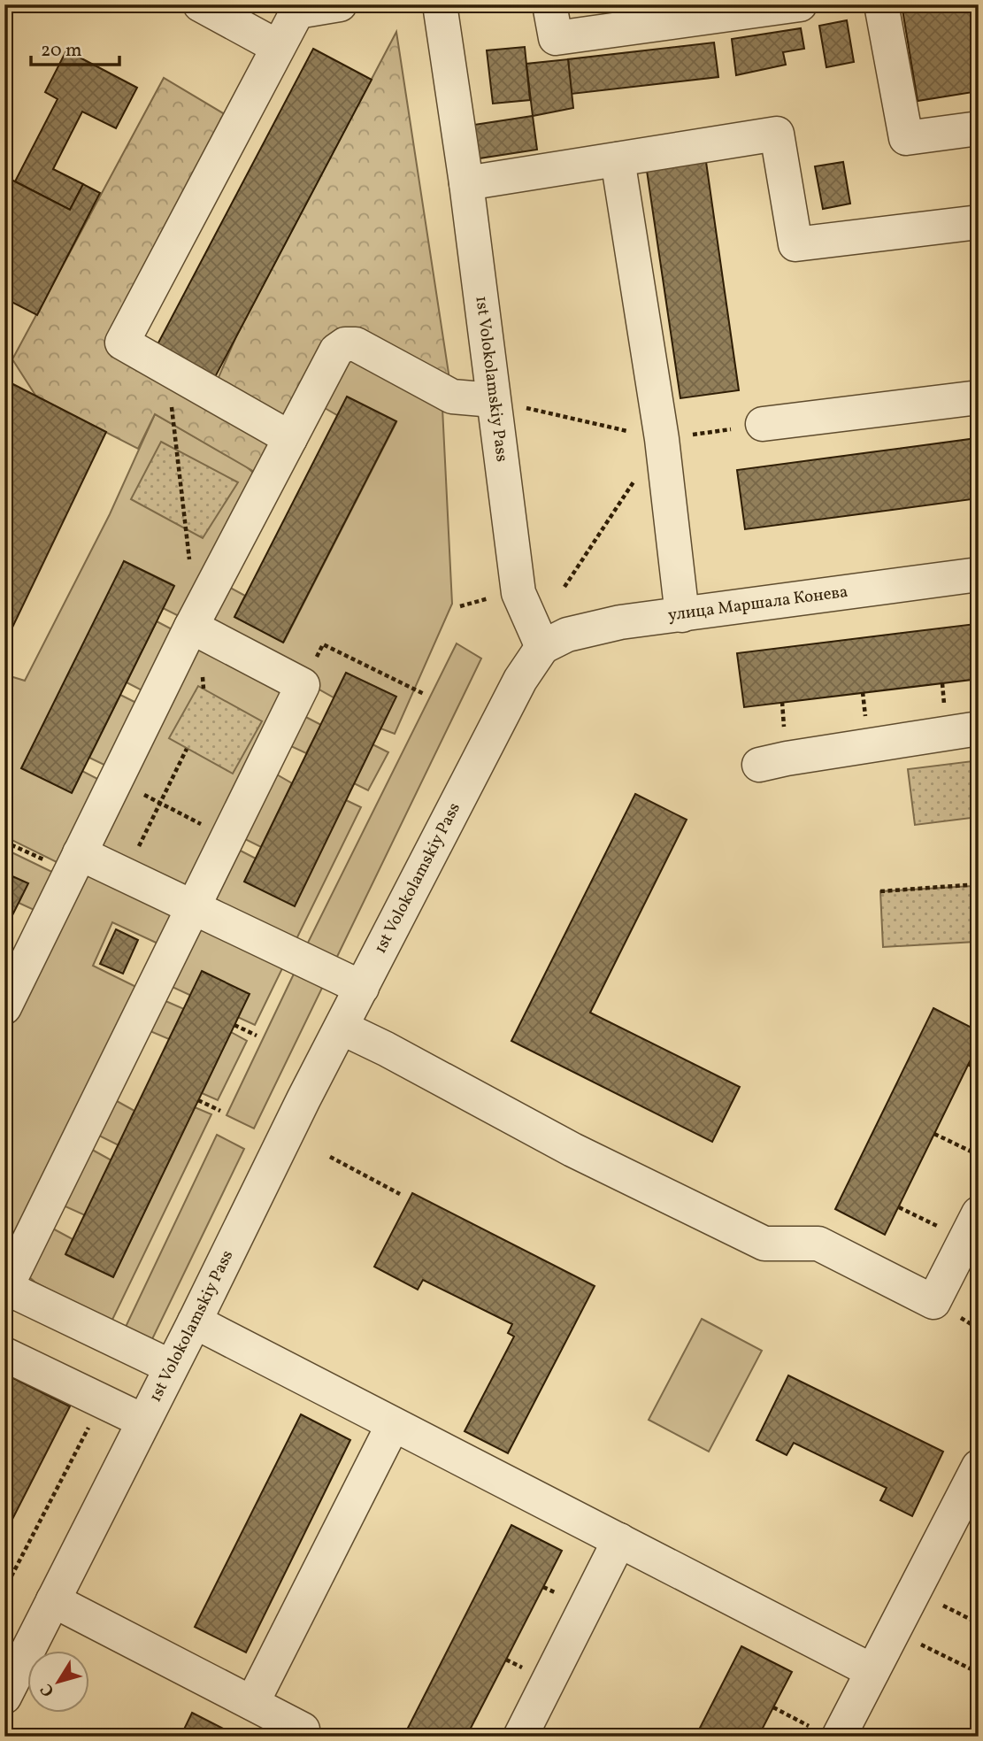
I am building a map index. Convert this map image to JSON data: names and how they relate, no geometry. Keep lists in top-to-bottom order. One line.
{"streets":{"street":["1st Volokolamskiy Pass","улица Маршала Конева"]},"crossings":[["1st Volokolamskiy Pass","улица Маршала Конева"]],"scale_bar":"20 m","north":"bottom left"}
